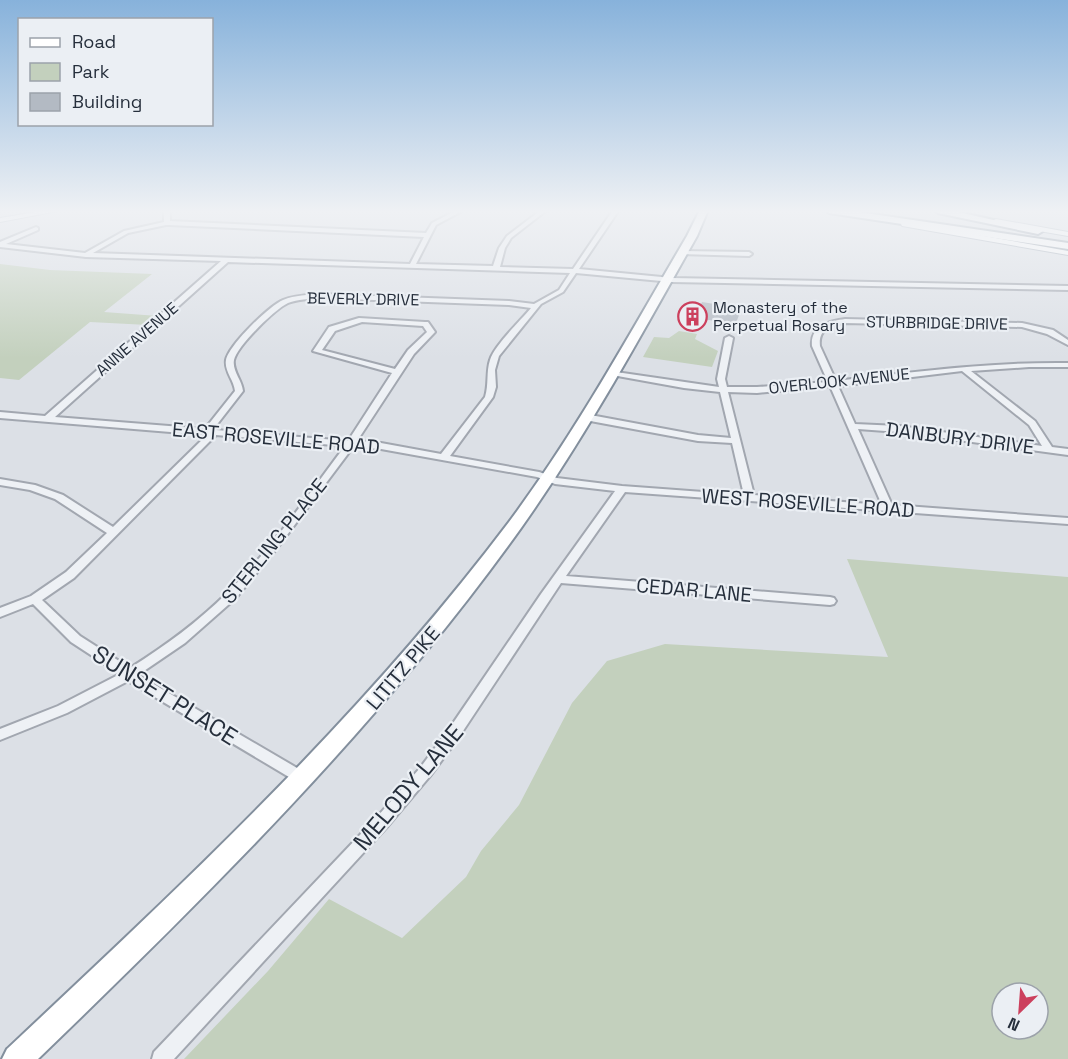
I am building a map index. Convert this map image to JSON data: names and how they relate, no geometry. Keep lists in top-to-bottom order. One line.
{"streets":{"highway":["LITITZ PIKE"],"street":["BEVERLY DRIVE","STURBRIDGE DRIVE","ANNE AVENUE","OVERLOOK AVENUE","EAST ROSEVILLE ROAD","DANBURY DRIVE","WEST ROSEVILLE ROAD","STERLING PLACE","CEDAR LANE","SUNSET PLACE","MELODY LANE"]},"crossings":[["BEVERLY DRIVE","EAST ROSEVILLE ROAD"],["STURBRIDGE DRIVE","OVERLOOK AVENUE"],["STURBRIDGE DRIVE","DANBURY DRIVE"],["STURBRIDGE DRIVE","WEST ROSEVILLE ROAD"],["ANNE AVENUE","EAST ROSEVILLE ROAD"],["OVERLOOK AVENUE","LITITZ PIKE"],["EAST ROSEVILLE ROAD","WEST ROSEVILLE ROAD"],["EAST ROSEVILLE ROAD","STERLING PLACE"],["EAST ROSEVILLE ROAD","LITITZ PIKE"],["WEST ROSEVILLE ROAD","LITITZ PIKE"],["WEST ROSEVILLE ROAD","MELODY LANE"],["STERLING PLACE","SUNSET PLACE"],["CEDAR LANE","MELODY LANE"],["LITITZ PIKE","SUNSET PLACE"]],"places":{"building":["Monastery of the Perpetual Rosary"]},"legend":["Road","Park","Building"],"north":"bottom left"}
